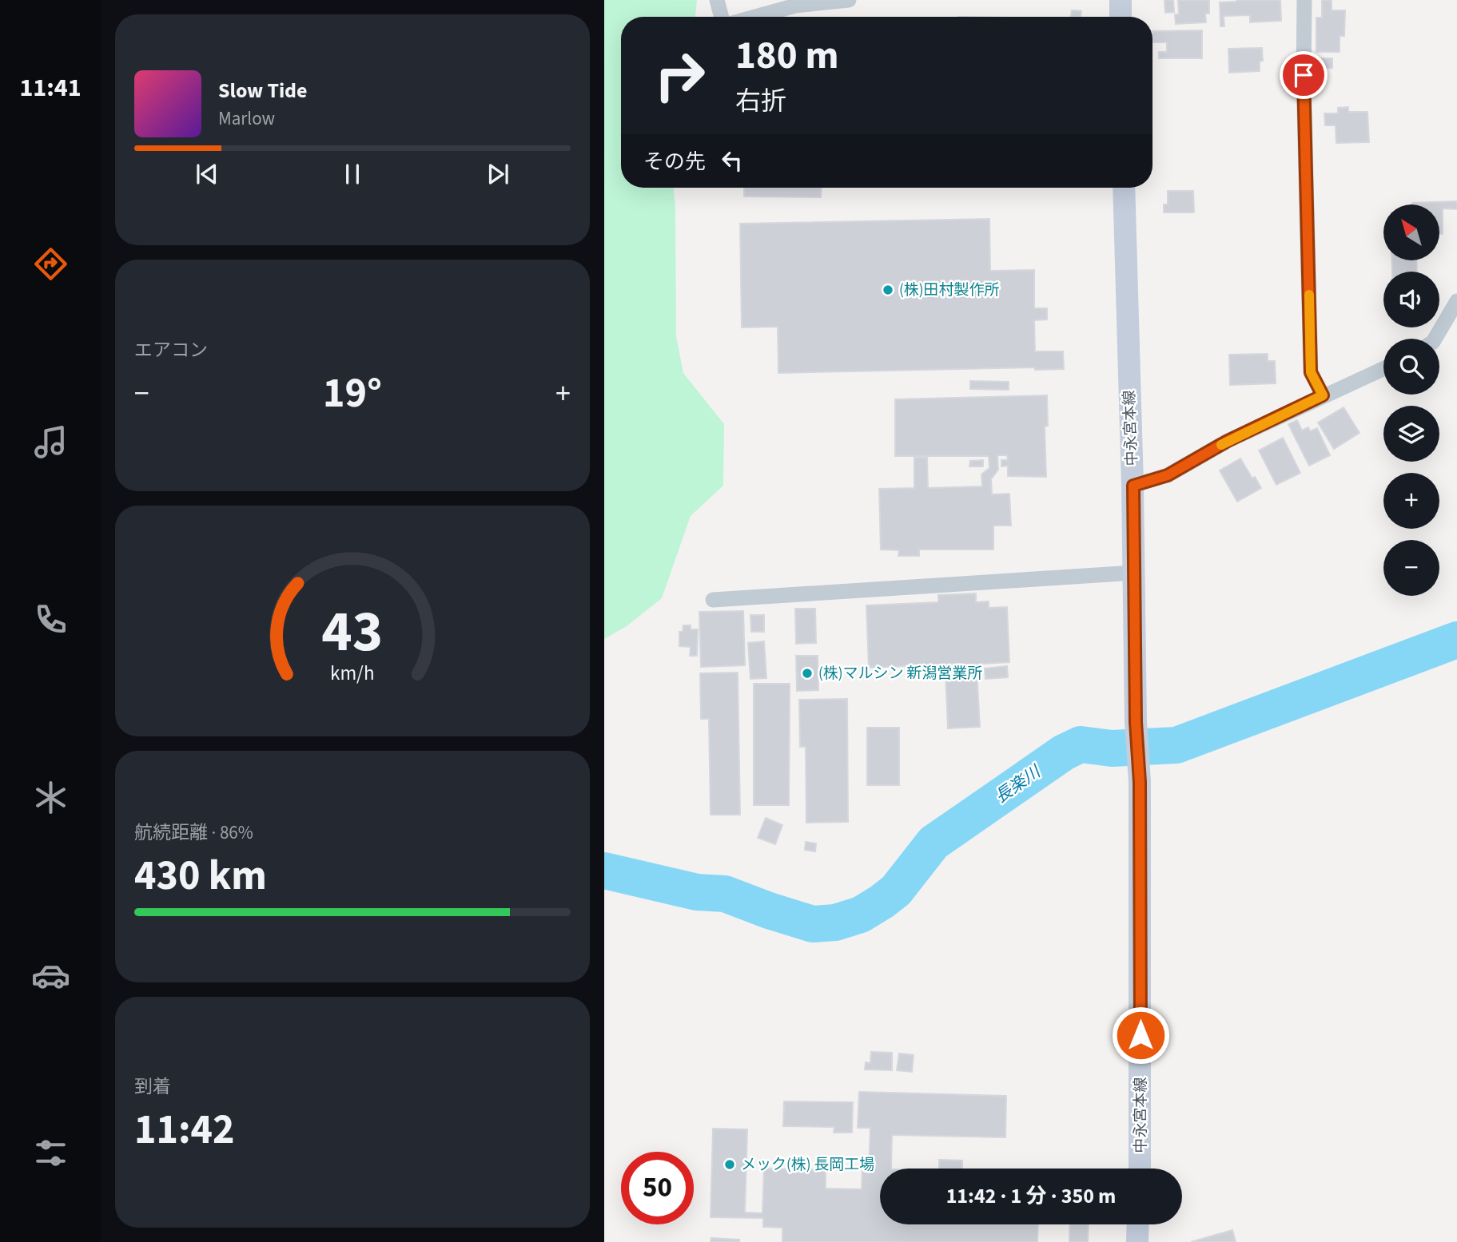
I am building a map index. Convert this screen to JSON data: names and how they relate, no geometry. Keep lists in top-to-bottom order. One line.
{"streets":{"main road":["中永宮本線"]},"water":["長楽川"],"places":["(株)田村製作所","(株)マルシン 新潟営業所","メック(株) 長岡工場"],"north":"top left","page":{"tabs":"11:41","turn":["180 m","右折"],"song":["Slow Tide","Marlow"],"then":"その先","map_buttons":["+","−"],"tile":["エアコン",["航続距離 · 86%","430 km"],["到着","11:42"]],"heat":["−","19°","+"],"limit":"50","trip":"11:42 · 1 分 · 350 m","gauge":["43","km/h"]}}
